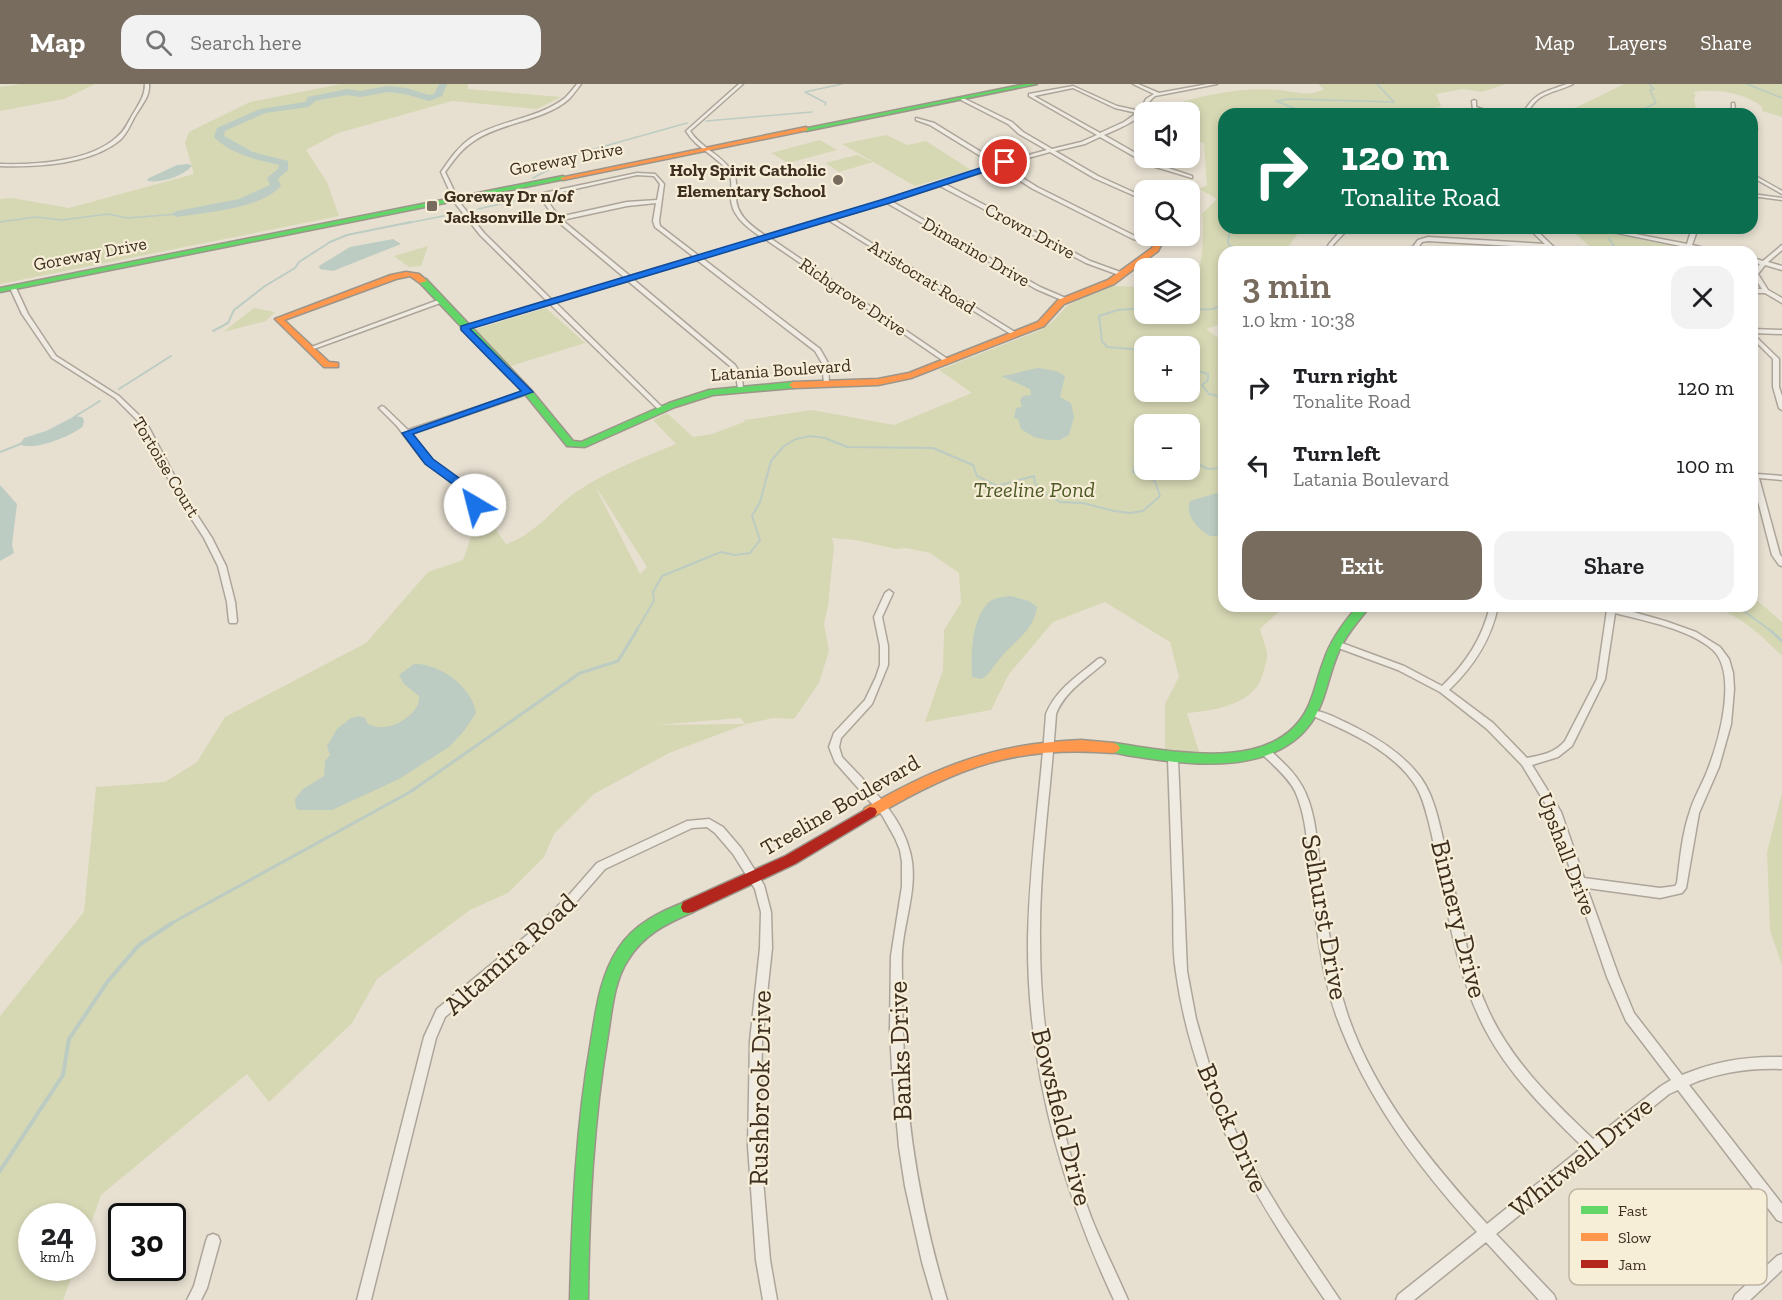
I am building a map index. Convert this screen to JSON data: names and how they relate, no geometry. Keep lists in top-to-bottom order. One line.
{"streets":{"street":["Goreway Drive","Crown Drive","Dimarino Drive","Aristocrat Road","Richgrove Drive","Latania Boulevard","Tortoise Court","Treeline Boulevard","Upshall Drive","Selhurst Drive","Binnery Drive","Altamira Road","Banks Drive","Rushbrook Drive","Bowsfield Drive","Brock Drive","Whitwell Drive"]},"crossings":[["Goreway Drive","Richgrove Drive"],["Goreway Drive","Tortoise Court"],["Crown Drive","Latania Boulevard"],["Dimarino Drive","Latania Boulevard"],["Aristocrat Road","Latania Boulevard"],["Richgrove Drive","Latania Boulevard"],["Treeline Boulevard","Upshall Drive"],["Treeline Boulevard","Selhurst Drive"],["Treeline Boulevard","Binnery Drive"],["Treeline Boulevard","Altamira Road"],["Treeline Boulevard","Banks Drive"],["Treeline Boulevard","Rushbrook Drive"],["Treeline Boulevard","Bowsfield Drive"],["Treeline Boulevard","Brock Drive"],["Upshall Drive","Whitwell Drive"],["Selhurst Drive","Whitwell Drive"],["Binnery Drive","Whitwell Drive"],["Altamira Road","Rushbrook Drive"]],"parks":["Treeline Pond"],"places":{"other":["Holy Spirit Catholic Elementary School"],"transit":["Goreway Dr n/of Jacksonville Dr"]},"legend":["Fast","Slow","Jam"],"page":{"header":"Map","search":"Search here","nav":["Map","Layers","Share"],"map_buttons":["+","−"],"turn":["120 m","Tonalite Road"],"heading":["3 min","1.0 km · 10:38"],"list":[{"name":"Turn right","note":"Tonalite Road","value":"120 m"},{"name":"Turn left","note":"Latania Boulevard","value":"100 m"}],"buttons":["Exit","Share"],"speed":"24 km/h","limit":"30"}}
